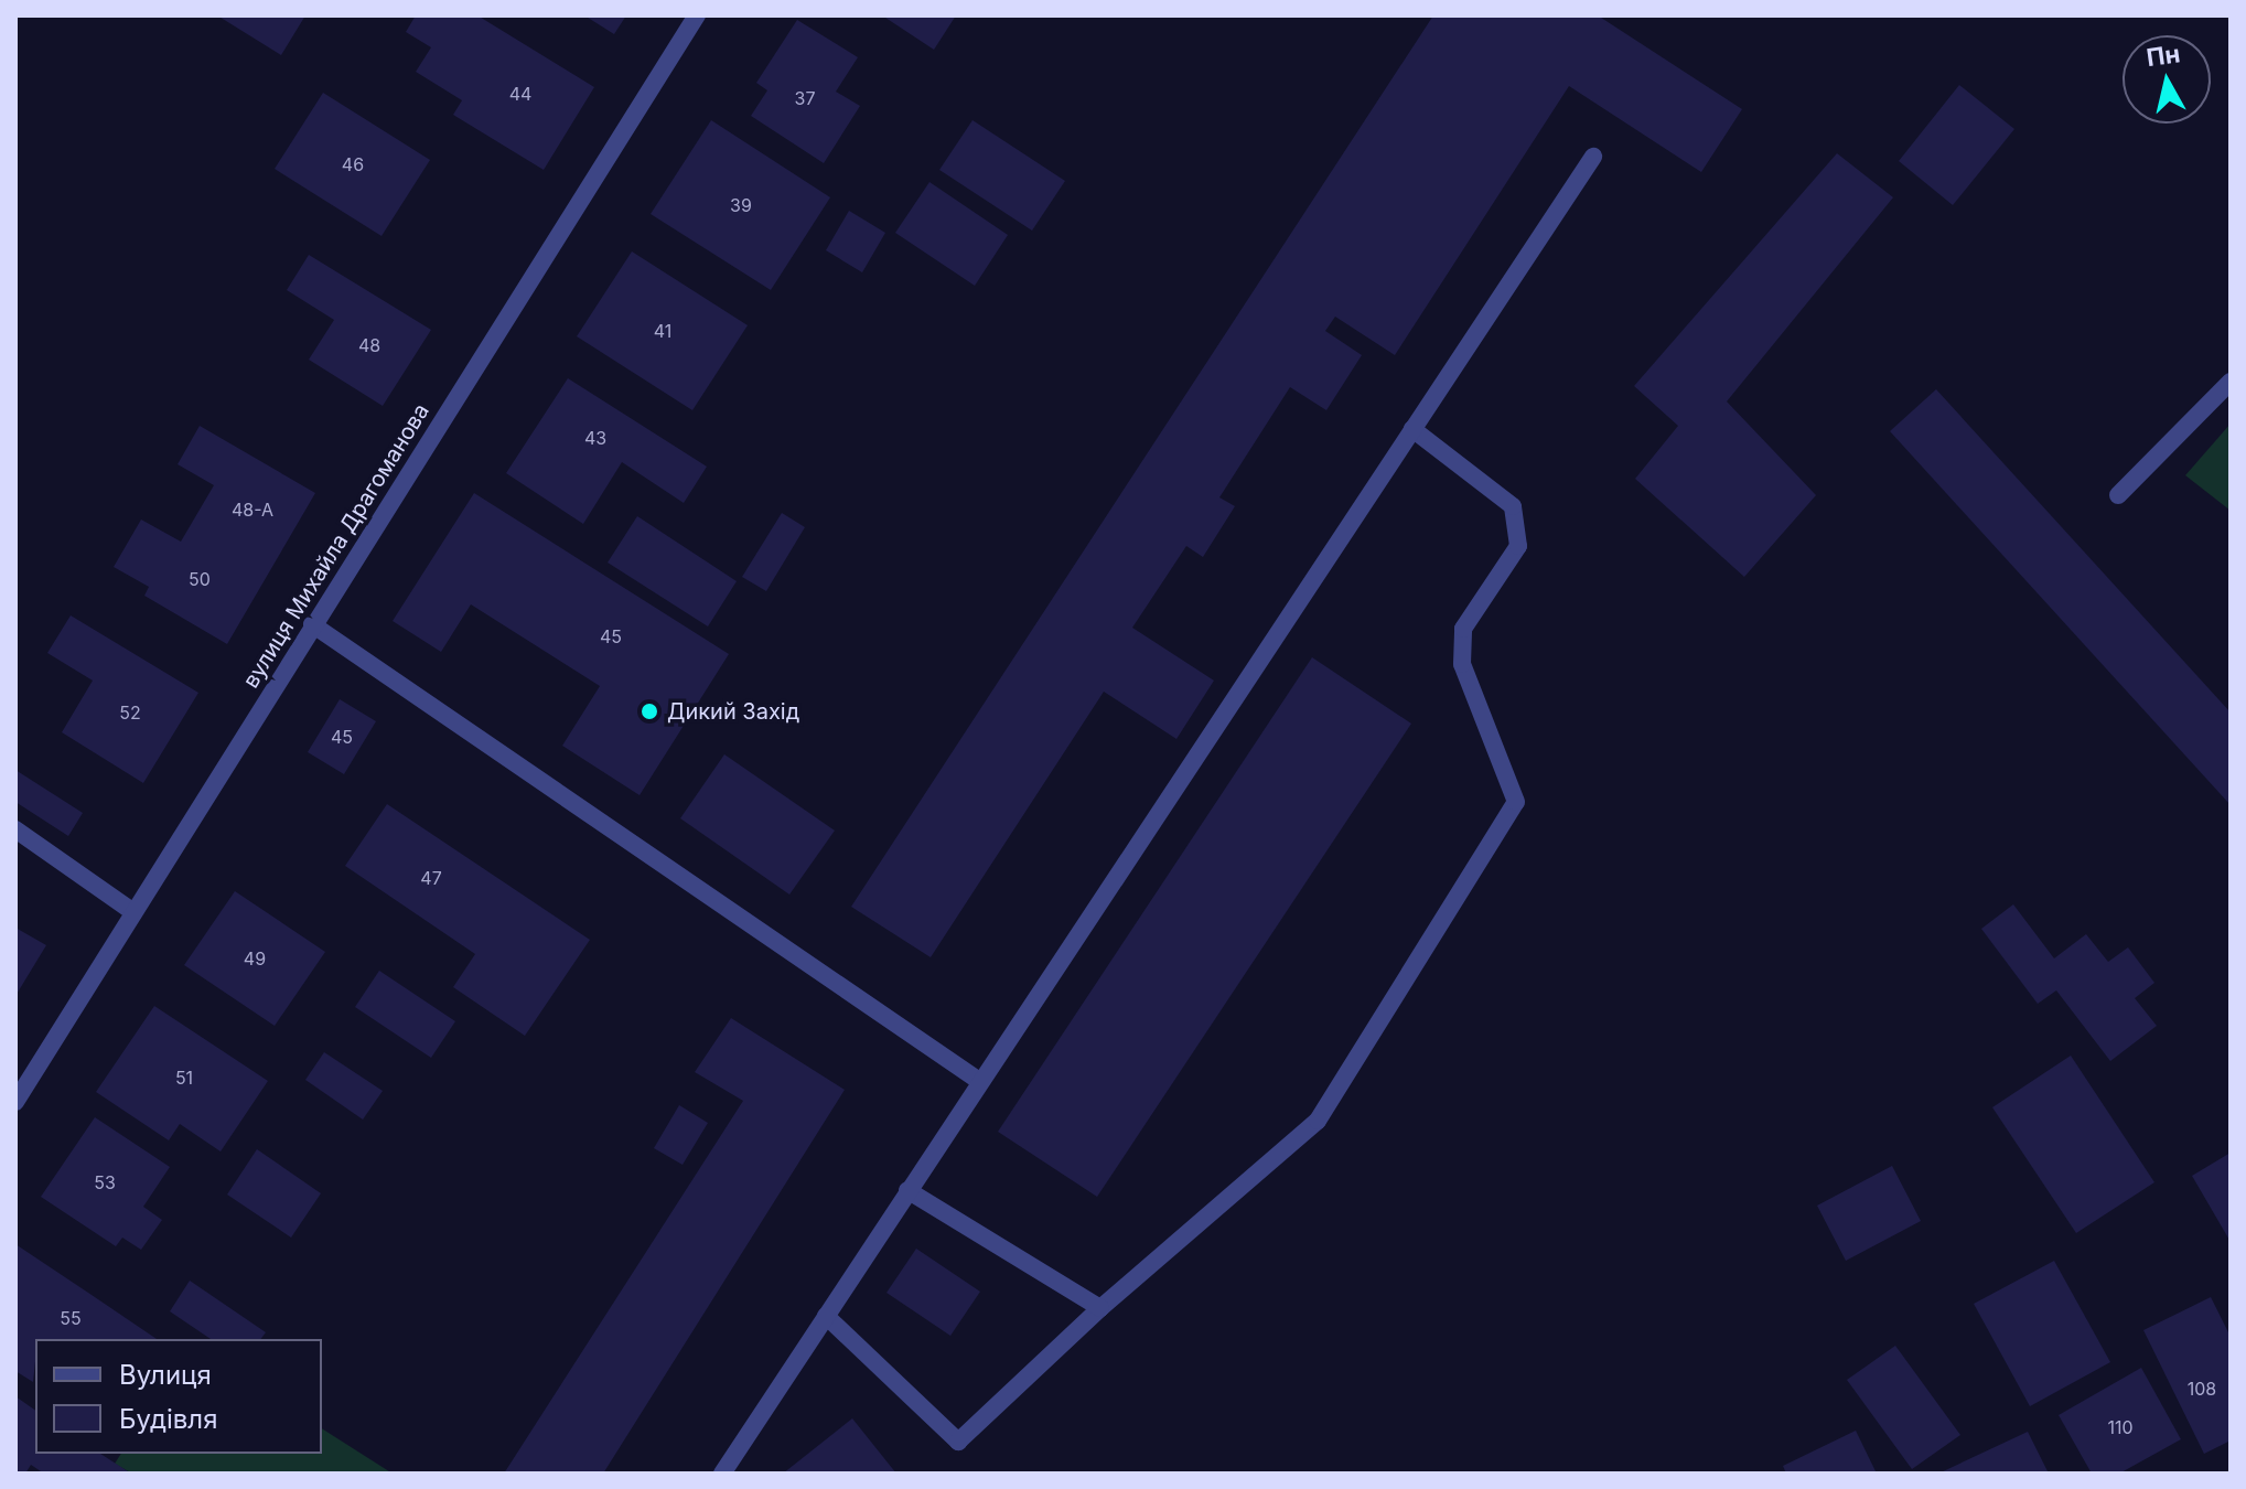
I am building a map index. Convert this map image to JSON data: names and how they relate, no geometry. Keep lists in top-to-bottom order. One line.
{"streets":{"street":["вулиця Михайла Драгоманова"]},"places":["Дикий Захід"],"house_numbers":["44","37","46","39","41","48","43","48-А","50","45","52","45","47","49","51","53","55","108","110"],"legend":["Вулиця","Будівля"],"north":"top"}
